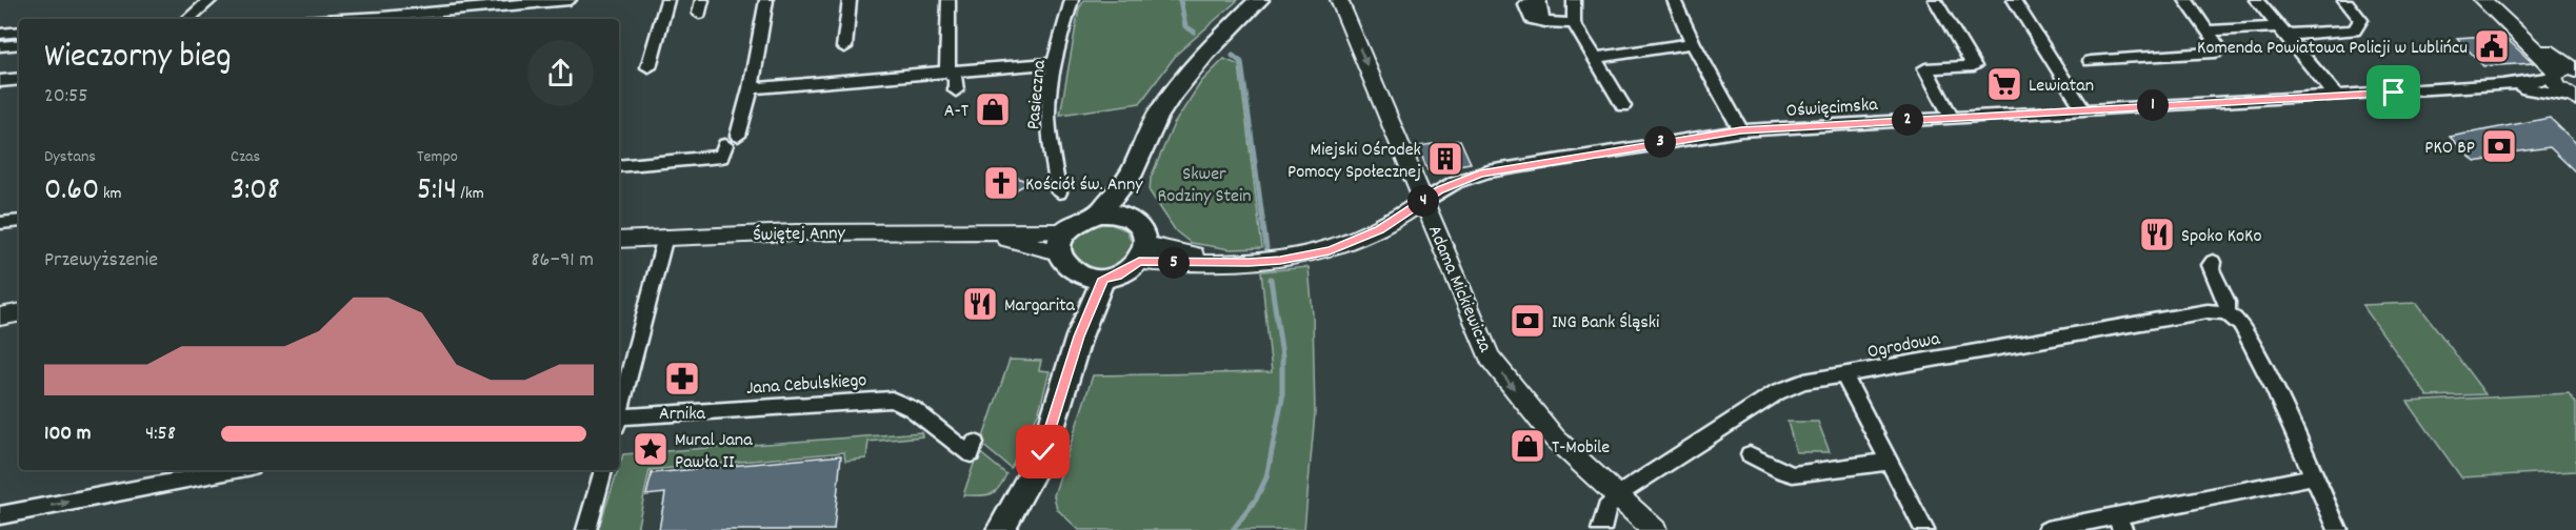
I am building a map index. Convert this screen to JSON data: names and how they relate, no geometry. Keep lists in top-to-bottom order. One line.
{"streets":{"street":["Pasieczna","Oświęcimska","Świętej Anny","Adama Mickiewicza","Ogrodowa","Jana Cebulskiego"]},"crossings":[["Oświęcimska","Adama Mickiewicza"],["Adama Mickiewicza","Ogrodowa"]],"one_way":["Adama Mickiewicza"],"parks":["Skwer Rodziny Stein"],"places":{"public building":["Komenda Powiatowa Policji w Lublińcu"],"supermarket":["Lewiatan"],"shop":["A-T","T-Mobile"],"bank":["PKO BP","ING Bank Śląski"],"building":["Miejski Ośrodek Pomocy Społecznej"],"church":["Kościół św. Anny"],"restaurant":["Spoko KoKo","Margarita"],"pharmacy":["Arnika"],"place":["Mural Jana Pawła II"]},"page":{"heading":["Wieczorny bieg","20:55"],"pins":["1","2","3","4","5"],"stats":[["Dystans","0.60 km"],["Czas","3:08"],["Tempo","5:14 /km"]],"chart":["Przewyższenie","86–91 m"],"list":[{"name":"100 m","note":"4:58"}]}}
